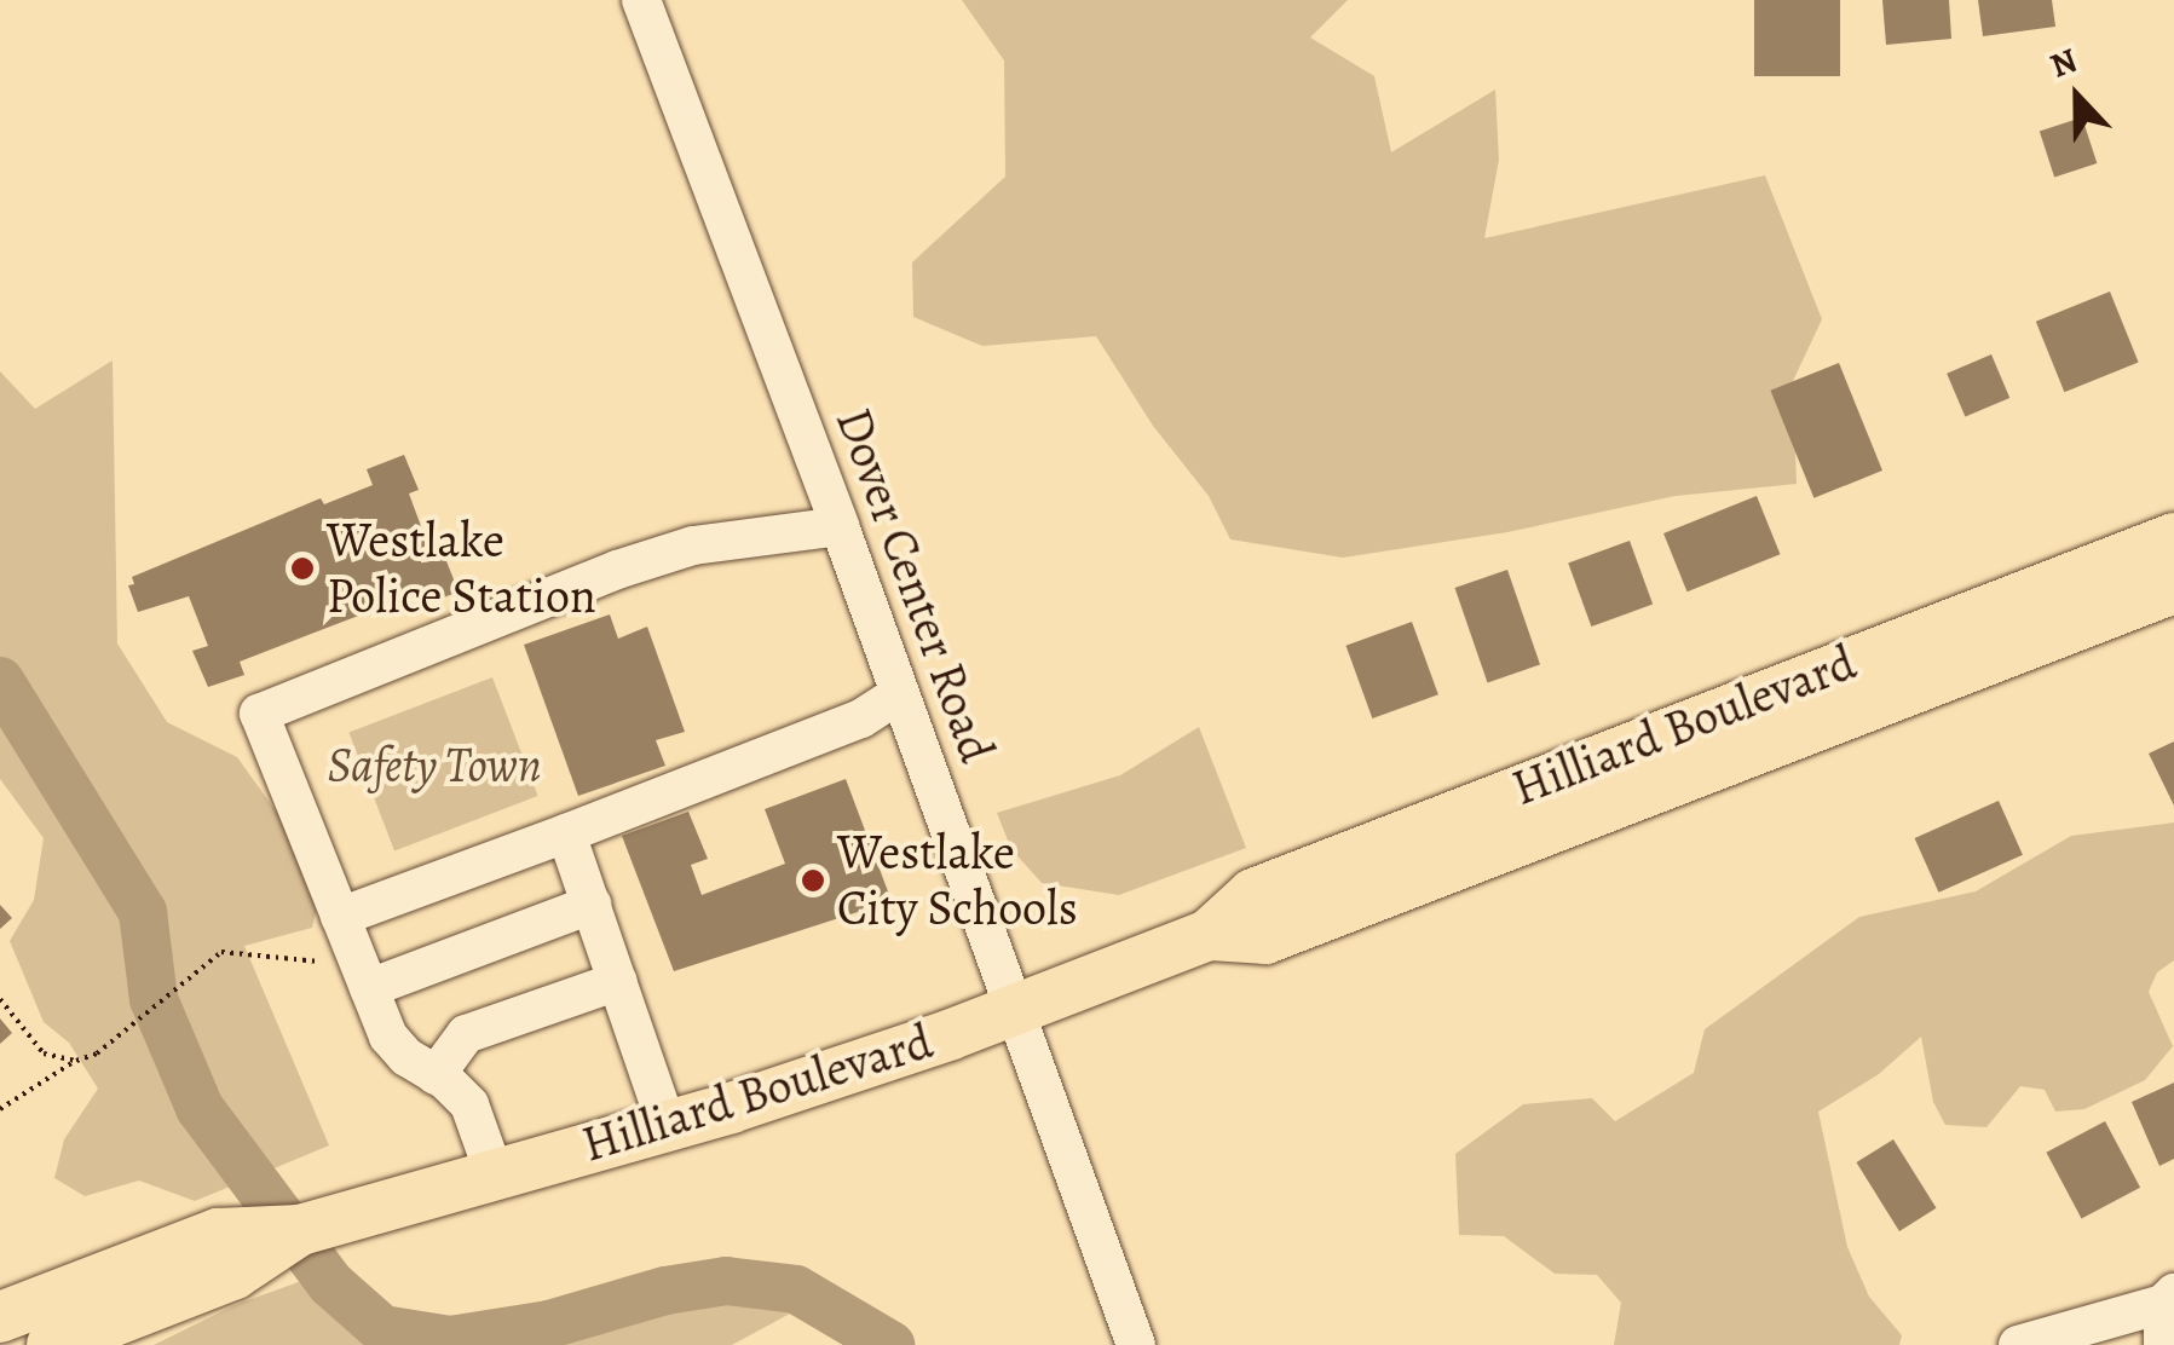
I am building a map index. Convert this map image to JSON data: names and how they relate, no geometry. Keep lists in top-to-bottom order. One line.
{"streets":{"main road":["Hilliard Boulevard"],"street":["Dover Center Road"]},"crossings":[["Dover Center Road","Hilliard Boulevard"]],"parks":["Safety Town"],"places":["Westlake Police Station","Westlake City Schools"],"north":"top"}
